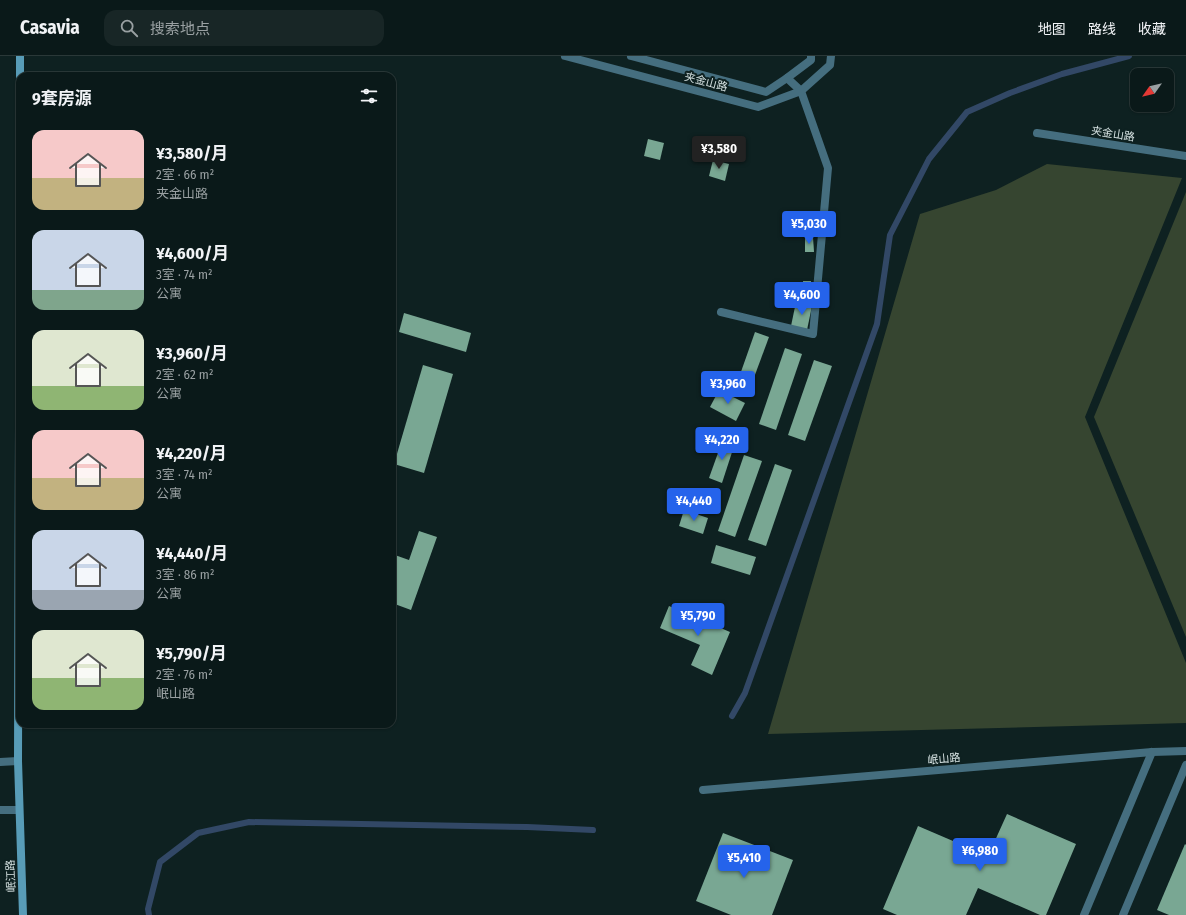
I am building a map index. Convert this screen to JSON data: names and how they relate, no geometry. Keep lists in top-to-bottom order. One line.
{"streets":{"main road":["岷江路"],"street":["夹金山路","岷山路"]},"north":"bottom left","page":{"header":"Casavia","search":"搜索地点","nav":["地图","路线","收藏"],"heading":"9套房源","list":[{"name":"¥3,580/月","note":"2室 · 66 m² · 夹金山路"},{"name":"¥4,600/月","note":"3室 · 74 m² · 公寓"},{"name":"¥3,960/月","note":"2室 · 62 m² · 公寓"},{"name":"¥4,220/月","note":"3室 · 74 m² · 公寓"},{"name":"¥4,440/月","note":"3室 · 86 m² · 公寓"},{"name":"¥5,790/月","note":"2室 · 76 m² · 岷山路"}],"price":["¥3,580","¥5,030","¥4,600","¥3,960","¥4,220","¥4,440","¥5,790","¥6,980","¥5,410"]}}
